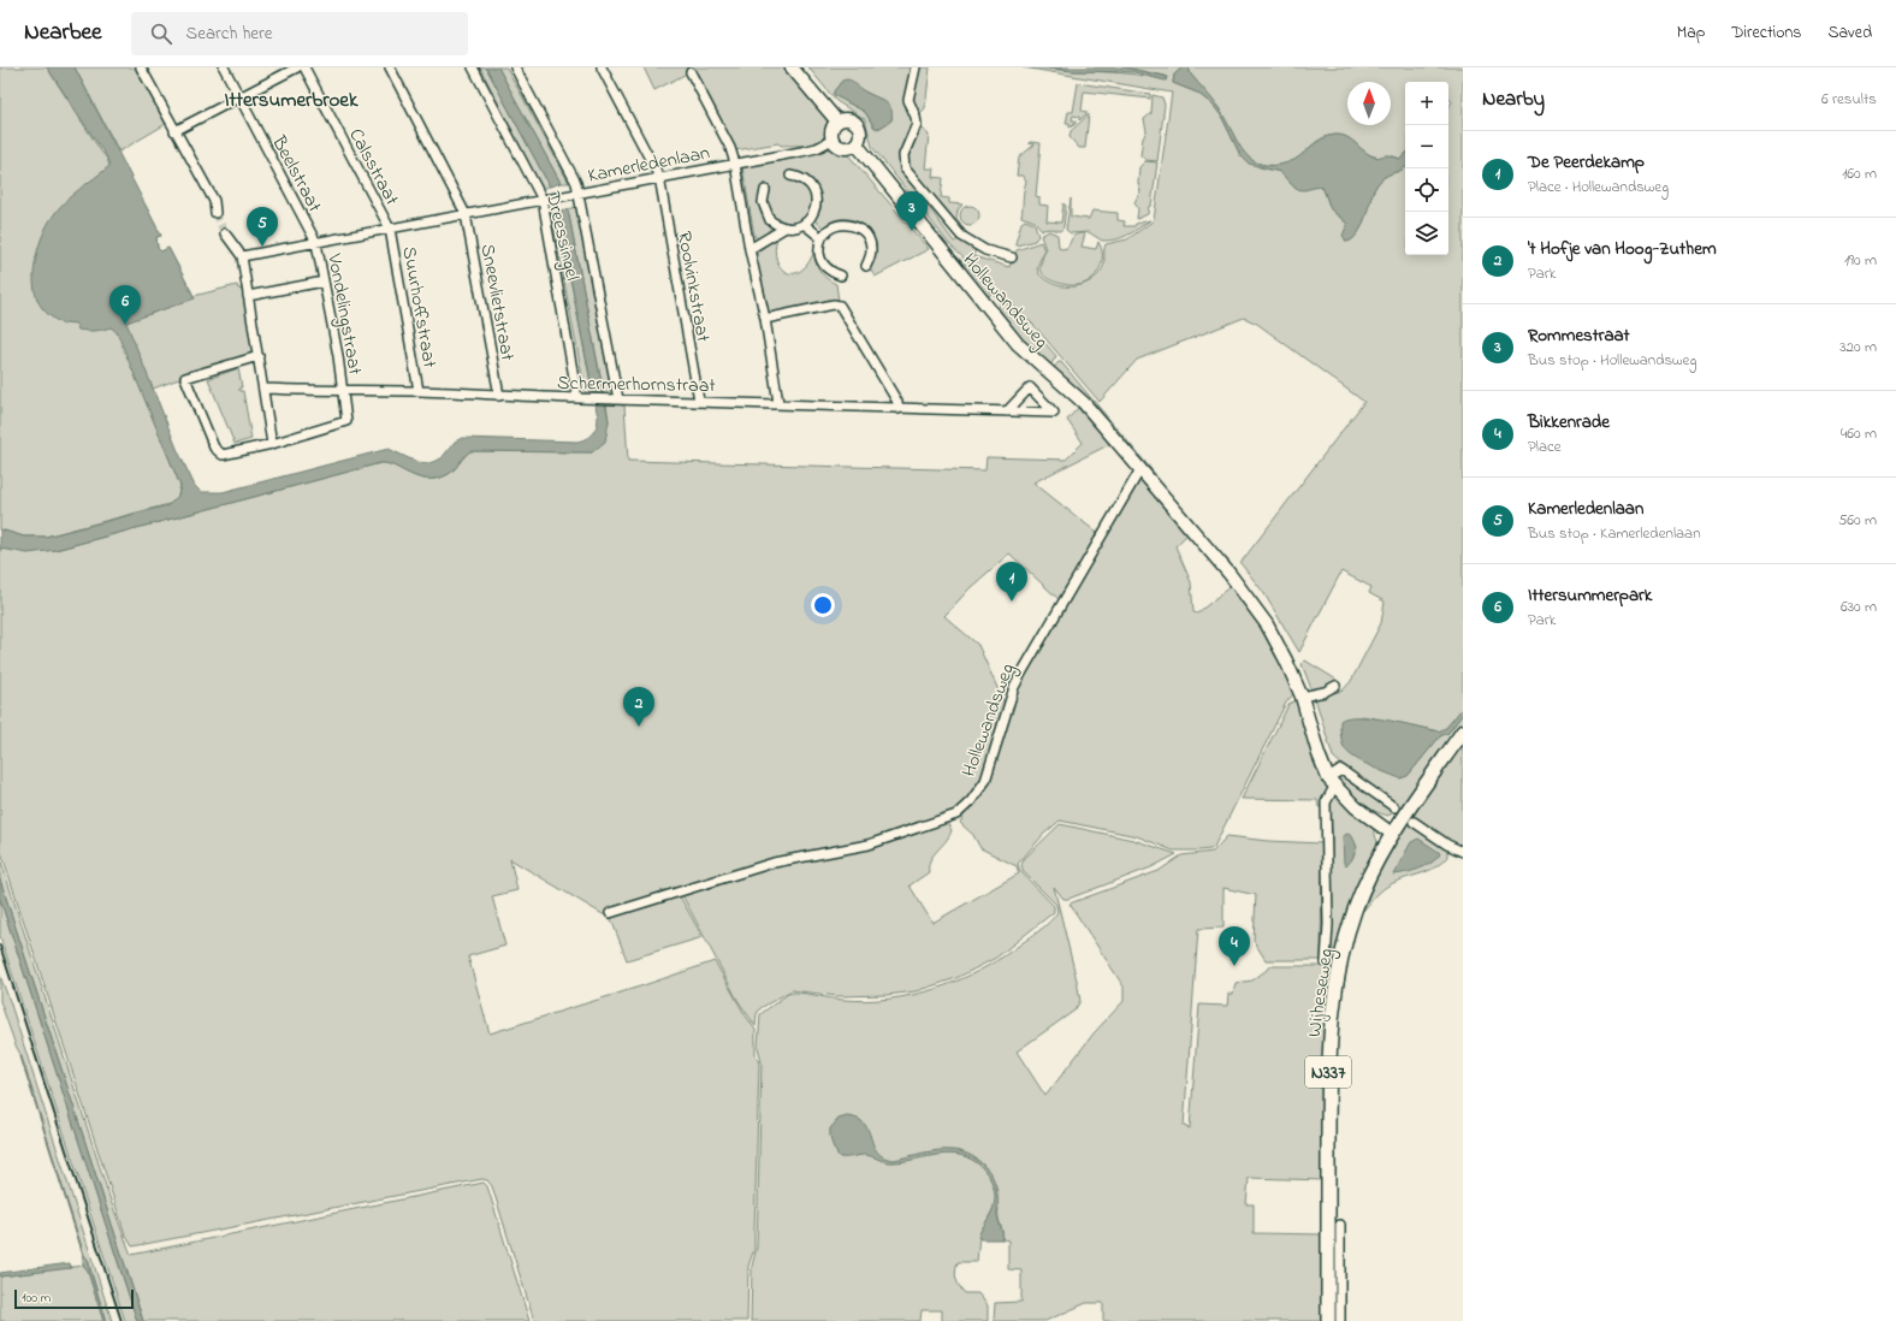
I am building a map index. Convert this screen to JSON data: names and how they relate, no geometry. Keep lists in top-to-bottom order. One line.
{"streets":{"main road":["Hollewandsweg","Wijheseweg","N337"],"street":["Kamerledenlaan","Calsstraat","Beelstraat","Dreessingel","Roolvinkstraat","Sneevlietstraat","Suurhoffstraat","Vondelingstraat","Schermerhornstraat"]},"crossings":[["Kamerledenlaan","Calsstraat"],["Kamerledenlaan","Beelstraat"],["Kamerledenlaan","Dreessingel"],["Kamerledenlaan","Roolvinkstraat"],["Kamerledenlaan","Hollewandsweg"],["Kamerledenlaan","Sneevlietstraat"],["Kamerledenlaan","Suurhoffstraat"],["Kamerledenlaan","Vondelingstraat"],["Calsstraat","Suurhoffstraat"],["Beelstraat","Vondelingstraat"],["Dreessingel","Schermerhornstraat"],["Roolvinkstraat","Schermerhornstraat"],["Hollewandsweg","Wijheseweg"],["Sneevlietstraat","Schermerhornstraat"],["Suurhoffstraat","Schermerhornstraat"],["Vondelingstraat","Schermerhornstraat"]],"districts":["Ittersumerbroek"],"scale_bar":"100 m","north":"top","page":{"header":"Nearbee","search":"Search here","nav":["Map","Directions","Saved"],"heading":["Nearby","6 results"],"map_buttons":["+","−"],"list":[{"mark":"1","name":"De Peerdekamp","note":"Place · Hollewandsweg","value":"160 m"},{"mark":"2","name":"'t Hofje van Hoog-Zuthem","note":"Park","value":"190 m"},{"mark":"3","name":"Rommestraat","note":"Bus stop · Hollewandsweg","value":"320 m"},{"mark":"4","name":"Bikkenrade","note":"Place","value":"460 m"},{"mark":"5","name":"Kamerledenlaan","note":"Bus stop · Kamerledenlaan","value":"560 m"},{"mark":"6","name":"Ittersummerpark","note":"Park","value":"630 m"}],"pins":["3","5","6","1","2","4"],"scale":"100 m"}}
